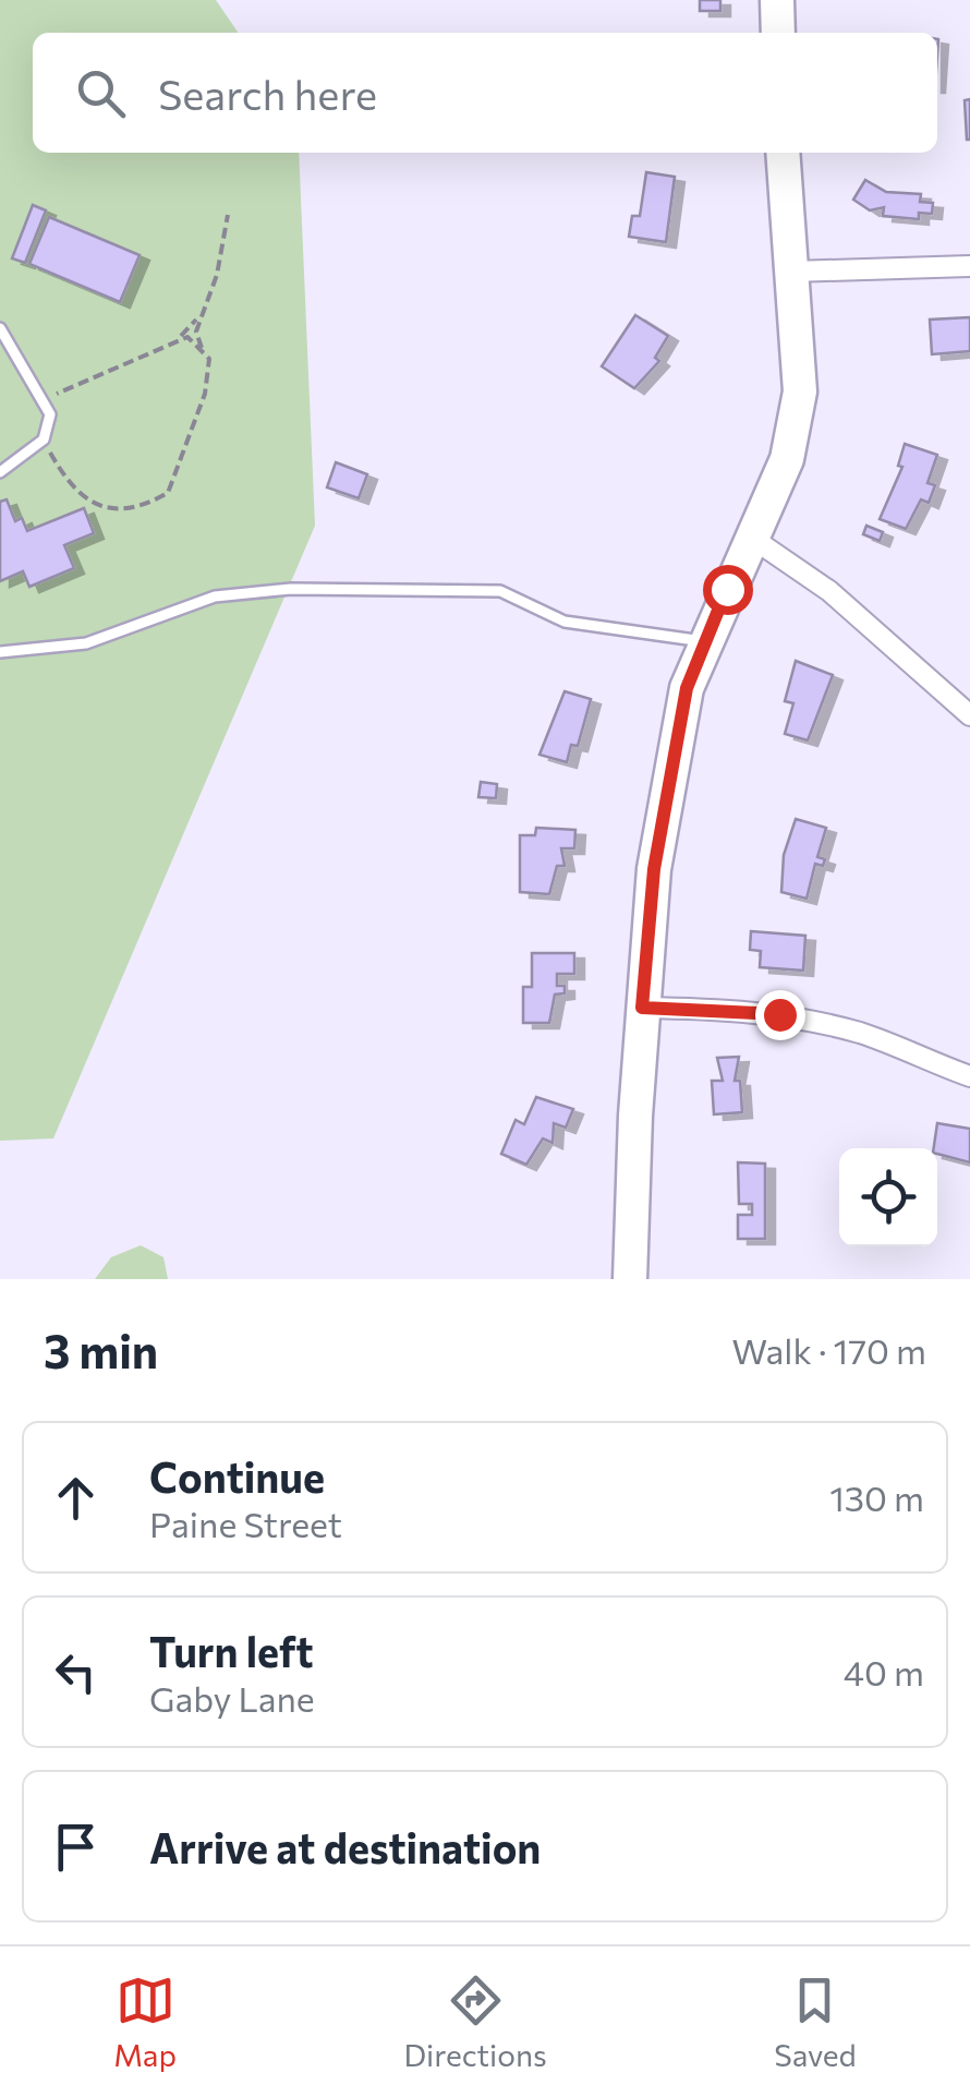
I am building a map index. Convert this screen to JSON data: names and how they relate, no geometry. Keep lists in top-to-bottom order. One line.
{"page":{"search":"Search here","heading":["3 min","Walk · 170 m"],"list":[["Continue","Paine Street","130 m"],["Turn left","Gaby Lane","40 m"],"Arrive at destination"],"nav":["Map","Directions","Saved"]}}
